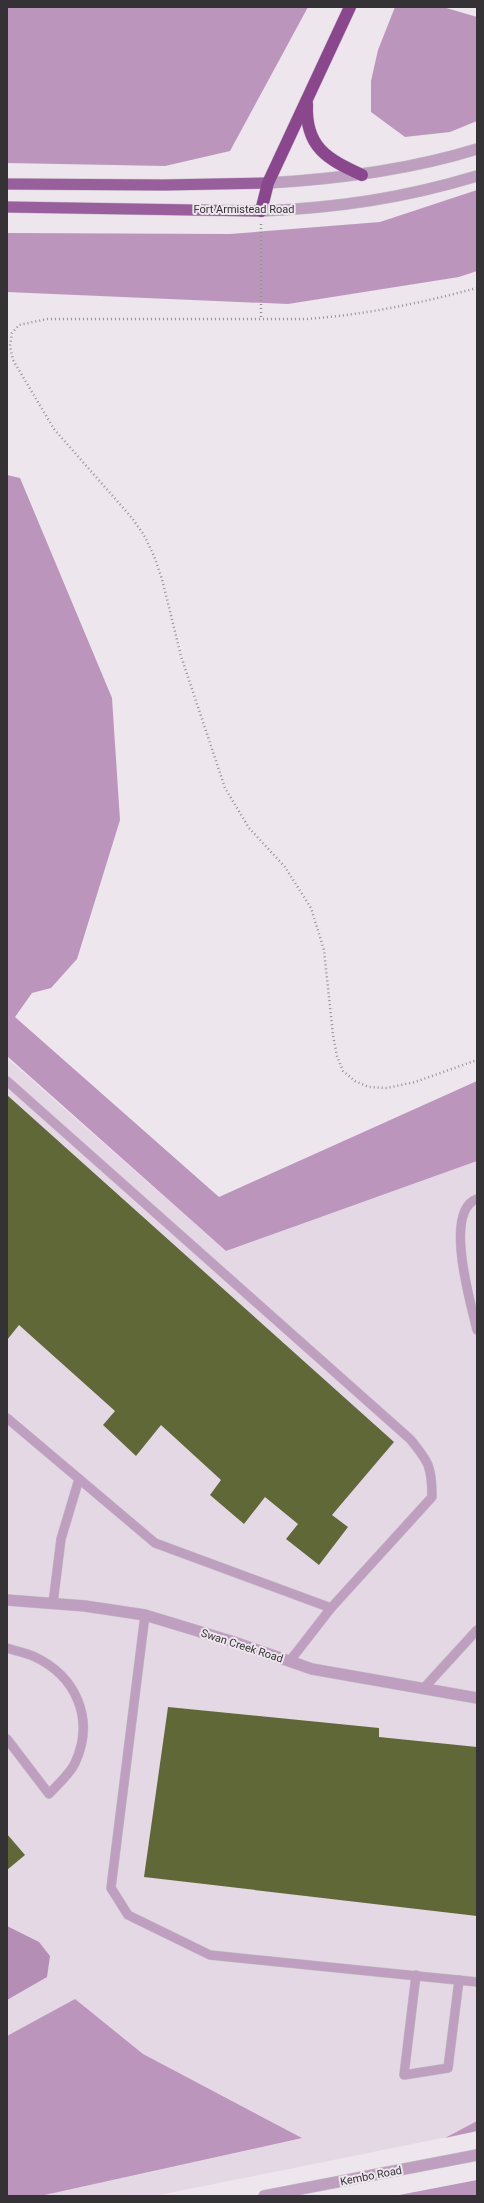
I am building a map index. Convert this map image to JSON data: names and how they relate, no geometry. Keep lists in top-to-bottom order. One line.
{"streets":{"main road":["Fort Armistead Road"],"street":["Swan Creek Road","Kembo Road"]}}
